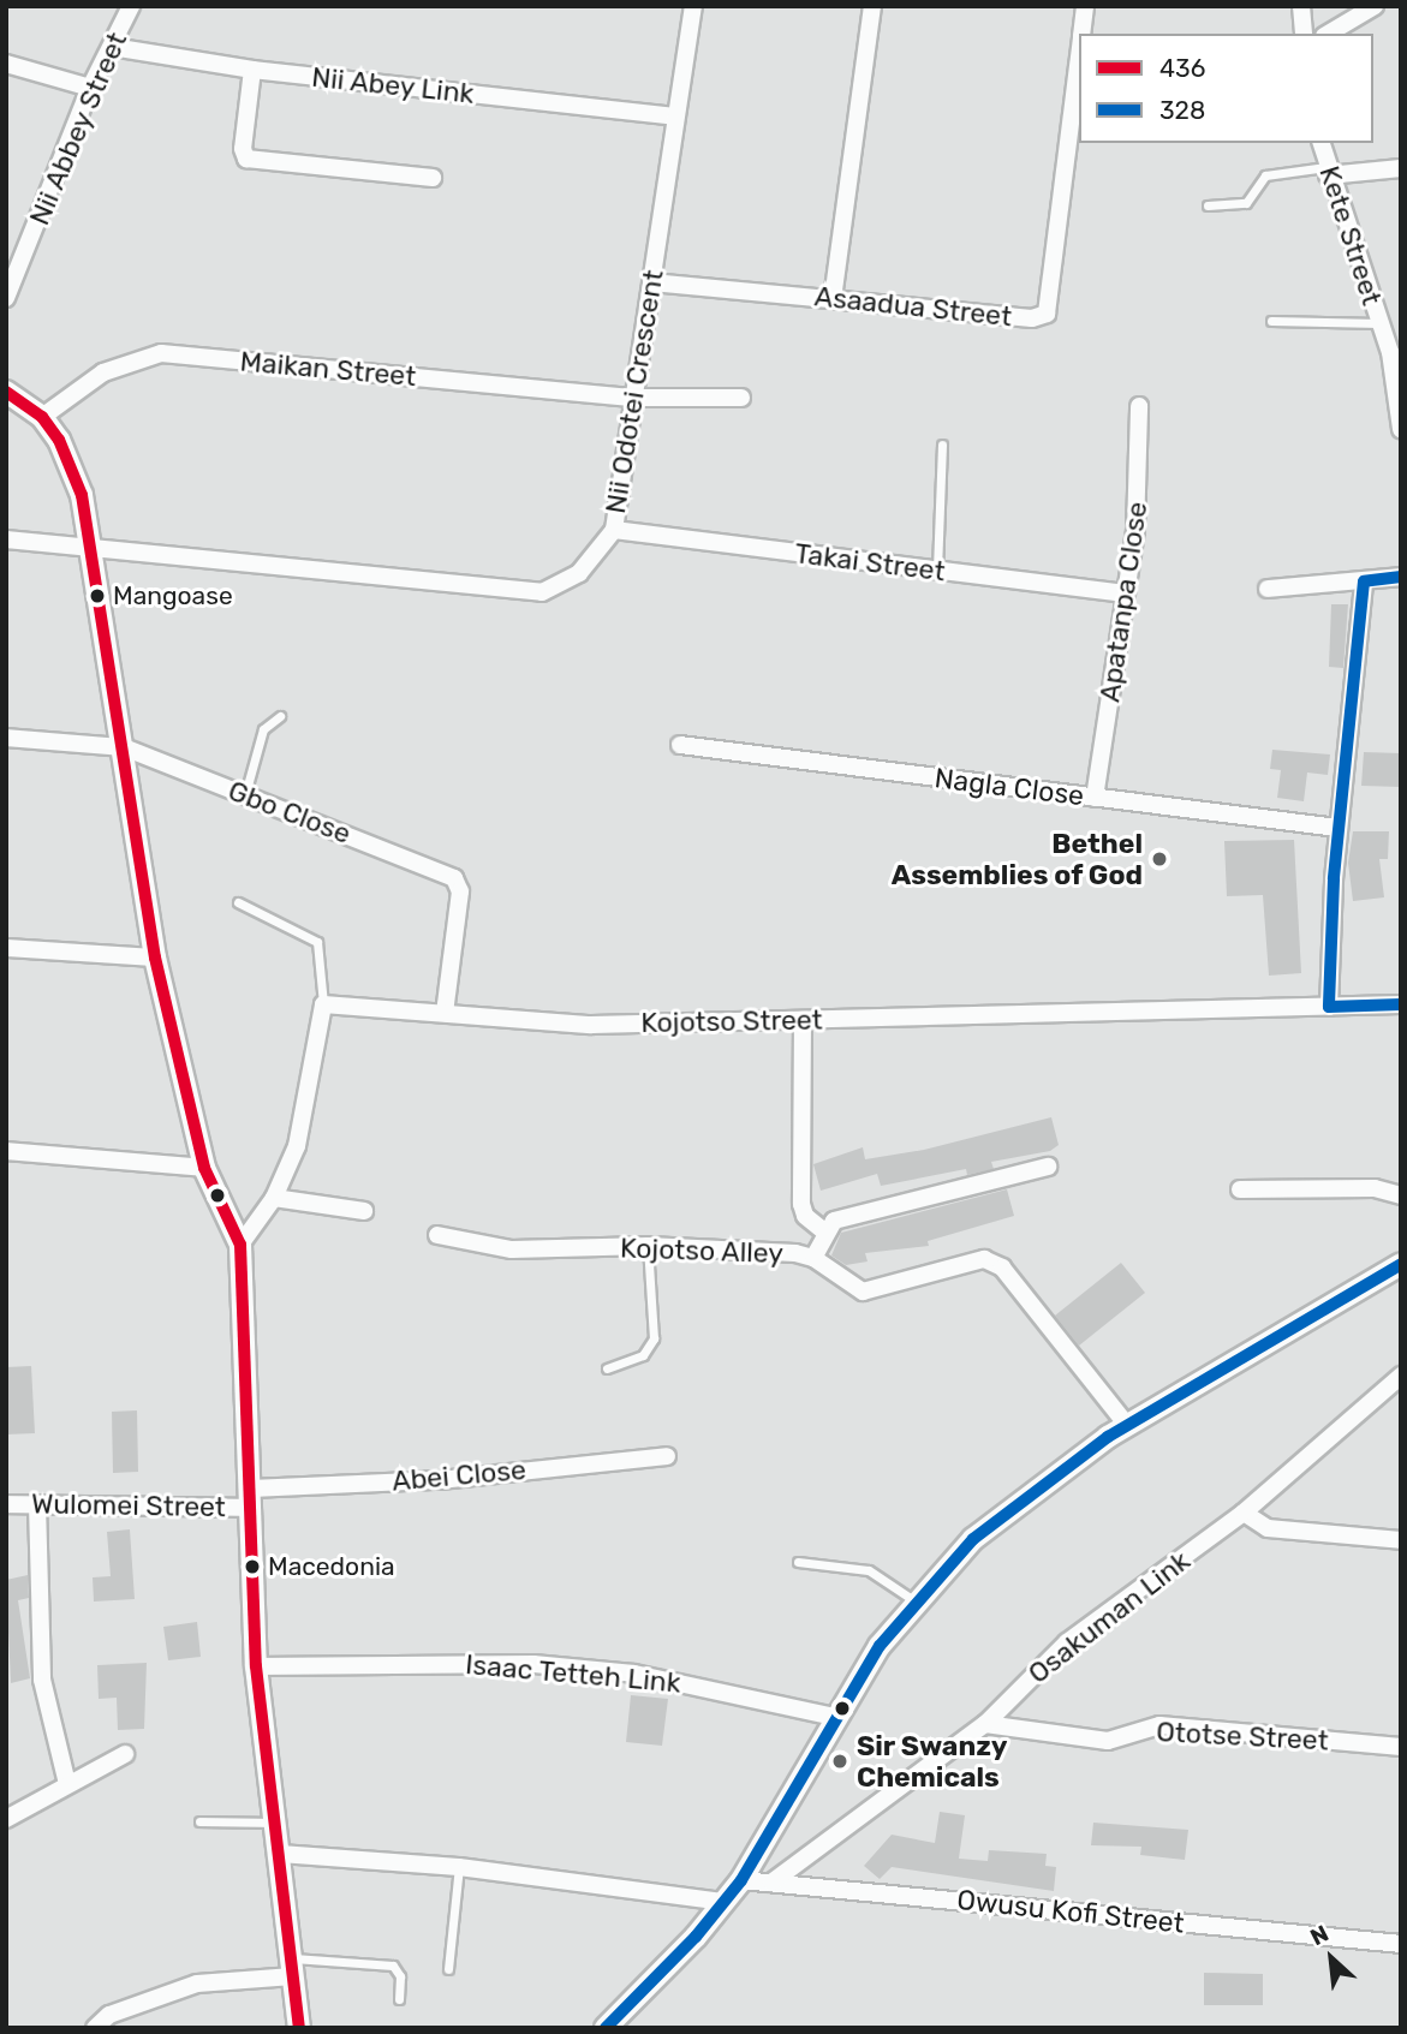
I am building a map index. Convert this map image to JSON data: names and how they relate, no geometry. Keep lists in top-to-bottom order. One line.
{"streets":{"street":["Nii Abey Link","Nii Abbey Street","Kete Street","Asaadua Street","Maikan Street","Nii Odotei Crescent","Takai Street","Apatanpa Close","Nagla Close","Gbo Close","Kojotso Street","Kojotso Alley","Abei Close","Wulomei Street","Osakuman Link","Isaac Tetteh Link","Ototse Street","Owusu Kofi Street"]},"crossings":[["Nii Abey Link","Nii Abbey Street"],["Nii Abey Link","Nii Odotei Crescent"],["Asaadua Street","Nii Odotei Crescent"],["Maikan Street","Nii Odotei Crescent"],["Nii Odotei Crescent","Takai Street"],["Takai Street","Apatanpa Close"],["Apatanpa Close","Nagla Close"],["Gbo Close","Kojotso Street"],["Abei Close","Wulomei Street"],["Osakuman Link","Ototse Street"],["Osakuman Link","Owusu Kofi Street"]],"places":["Mangoase","Bethel Assemblies of God","Macedonia","Sir Swanzy Chemicals"],"lines":["transit line 436","transit line 328"],"legend":["436","328"],"north":"top left"}
